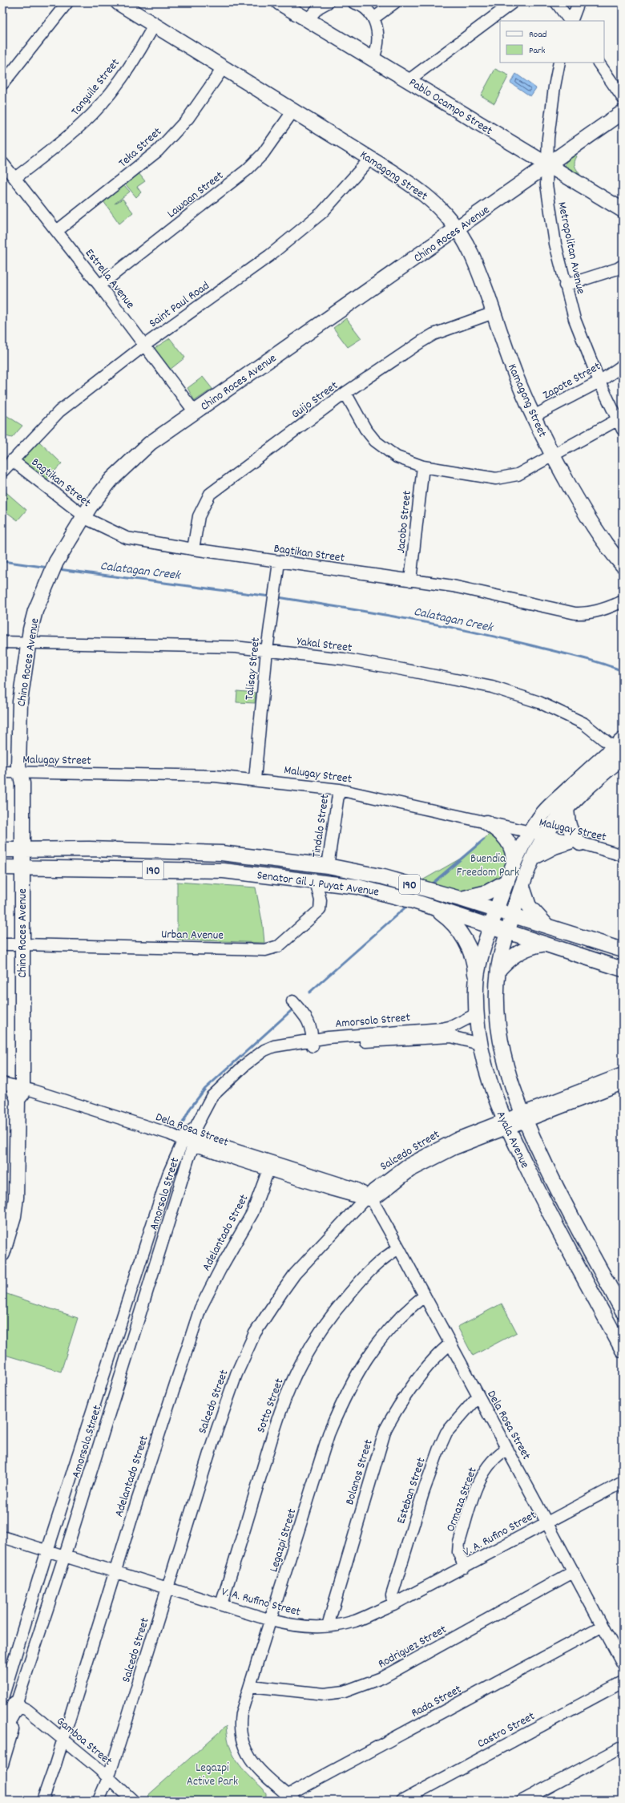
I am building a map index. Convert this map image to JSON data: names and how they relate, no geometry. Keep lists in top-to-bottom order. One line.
{"streets":{"main road":["Pablo Ocampo Street","Kamagong Street","Chino Roces Avenue","190","Senator Gil J. Puyat Avenue","Ayala Avenue"],"street":["Tanguile Street","Teka Street","Lawaan Street","Metropolitan Avenue","Estrella Avenue","Saint Paul Road","Zapote Street","Guijo Street","Bagtikan Street","Jacobo Street","Yakal Street","Talisay Street","Malugay Street","Tindalo Street","Urban Avenue","Amorsolo Street","Dela Rosa Street","Salcedo Street","Adelantado Street","Sotto Street","Bolanos Street","Esteban Street","Ormaza Street","V. A. Rufino Street","Legazpi Street","Rodriguez Street","Rada Street","Castro Street","Gamboa Street"]},"crossings":[["Tanguile Street","Kamagong Street"],["Tanguile Street","Estrella Avenue"],["Pablo Ocampo Street","Chino Roces Avenue"],["Pablo Ocampo Street","Metropolitan Avenue"],["Teka Street","Kamagong Street"],["Teka Street","Estrella Avenue"],["Kamagong Street","Lawaan Street"],["Kamagong Street","Chino Roces Avenue"],["Kamagong Street","Saint Paul Road"],["Kamagong Street","Zapote Street"],["Kamagong Street","Guijo Street"],["Lawaan Street","Estrella Avenue"],["Chino Roces Avenue","Metropolitan Avenue"],["Chino Roces Avenue","Estrella Avenue"],["Chino Roces Avenue","Bagtikan Street"],["Chino Roces Avenue","Yakal Street"],["Chino Roces Avenue","Malugay Street"],["Chino Roces Avenue","Senator Gil J. Puyat Avenue"],["Chino Roces Avenue","Urban Avenue"],["Chino Roces Avenue","Dela Rosa Street"],["Metropolitan Avenue","Zapote Street"],["Estrella Avenue","Saint Paul Road"],["Saint Paul Road","Bagtikan Street"],["Guijo Street","Bagtikan Street"],["Bagtikan Street","Jacobo Street"],["Bagtikan Street","Talisay Street"],["Yakal Street","Talisay Street"],["Yakal Street","Ayala Avenue"],["Talisay Street","Malugay Street"],["Malugay Street","Tindalo Street"],["Malugay Street","Ayala Avenue"],["Tindalo Street","Senator Gil J. Puyat Avenue"],["Senator Gil J. Puyat Avenue","Urban Avenue"],["Senator Gil J. Puyat Avenue","Ayala Avenue"],["Amorsolo Street","Dela Rosa Street"],["Amorsolo Street","Ayala Avenue"],["Amorsolo Street","V. A. Rufino Street"],["Amorsolo Street","Gamboa Street"],["Dela Rosa Street","Salcedo Street"],["Dela Rosa Street","Adelantado Street"],["Dela Rosa Street","Sotto Street"],["Dela Rosa Street","Bolanos Street"],["Dela Rosa Street","Esteban Street"],["Dela Rosa Street","Ormaza Street"],["Dela Rosa Street","V. A. Rufino Street"],["Dela Rosa Street","Legazpi Street"],["Dela Rosa Street","Rodriguez Street"],["Dela Rosa Street","Rada Street"],["Ayala Avenue","Salcedo Street"],["Salcedo Street","V. A. Rufino Street"],["Salcedo Street","Gamboa Street"],["Adelantado Street","V. A. Rufino Street"],["Adelantado Street","Gamboa Street"],["Sotto Street","V. A. Rufino Street"],["Bolanos Street","V. A. Rufino Street"],["Esteban Street","V. A. Rufino Street"],["Ormaza Street","V. A. Rufino Street"],["V. A. Rufino Street","Legazpi Street"],["Legazpi Street","Rodriguez Street"],["Legazpi Street","Rada Street"]],"water":["Calatagan Creek"],"parks":["Buendia Freedom Park","Legazpi Active Park"],"legend":["Road","Park"]}
